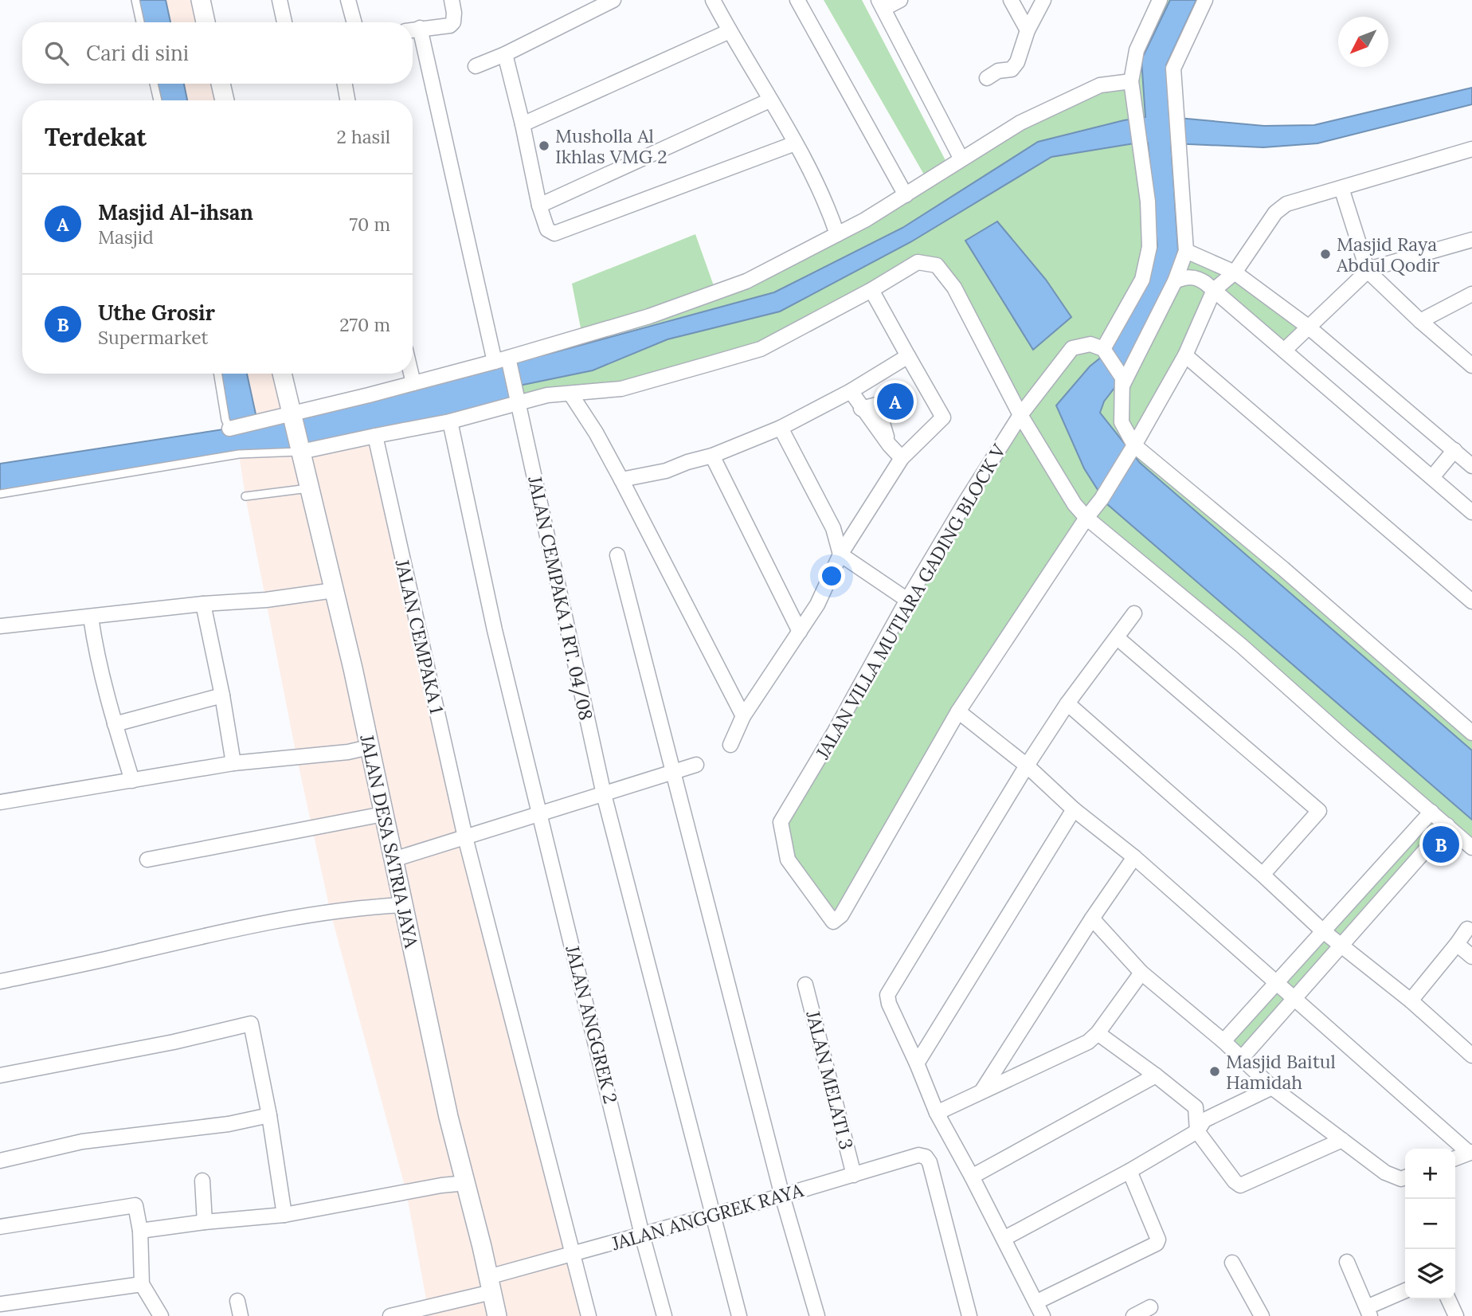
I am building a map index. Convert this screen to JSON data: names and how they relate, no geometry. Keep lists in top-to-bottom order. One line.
{"streets":{"street":["JALAN CEMPAKA 1 RT. 04/08","JALAN VILLA MUTIARA GADING BLOCK V","JALAN CEMPAKA 1","JALAN DESA SATRIA JAYA","JALAN ANGGREK 2","JALAN MELATI 3","JALAN ANGGREK RAYA"]},"crossings":[["JALAN CEMPAKA 1 RT. 04/08","JALAN ANGGREK RAYA"],["JALAN CEMPAKA 1","JALAN ANGGREK RAYA"],["JALAN DESA SATRIA JAYA","JALAN ANGGREK RAYA"],["JALAN ANGGREK 2","JALAN ANGGREK RAYA"],["JALAN MELATI 3","JALAN ANGGREK RAYA"]],"places":["Musholla Al Ikhlas VMG 2","Masjid Raya Abdul Qodir","Masjid Baitul Hamidah"],"north":"bottom left","page":{"search":"Cari di sini","heading":["Terdekat","2 hasil"],"list":[{"mark":"A","name":"Masjid Al-ihsan","note":"Masjid","value":"70 m"},{"mark":"B","name":"Uthe Grosir","note":"Supermarket","value":"270 m"}],"pins":["A","B"],"map_buttons":["+","−"]}}
